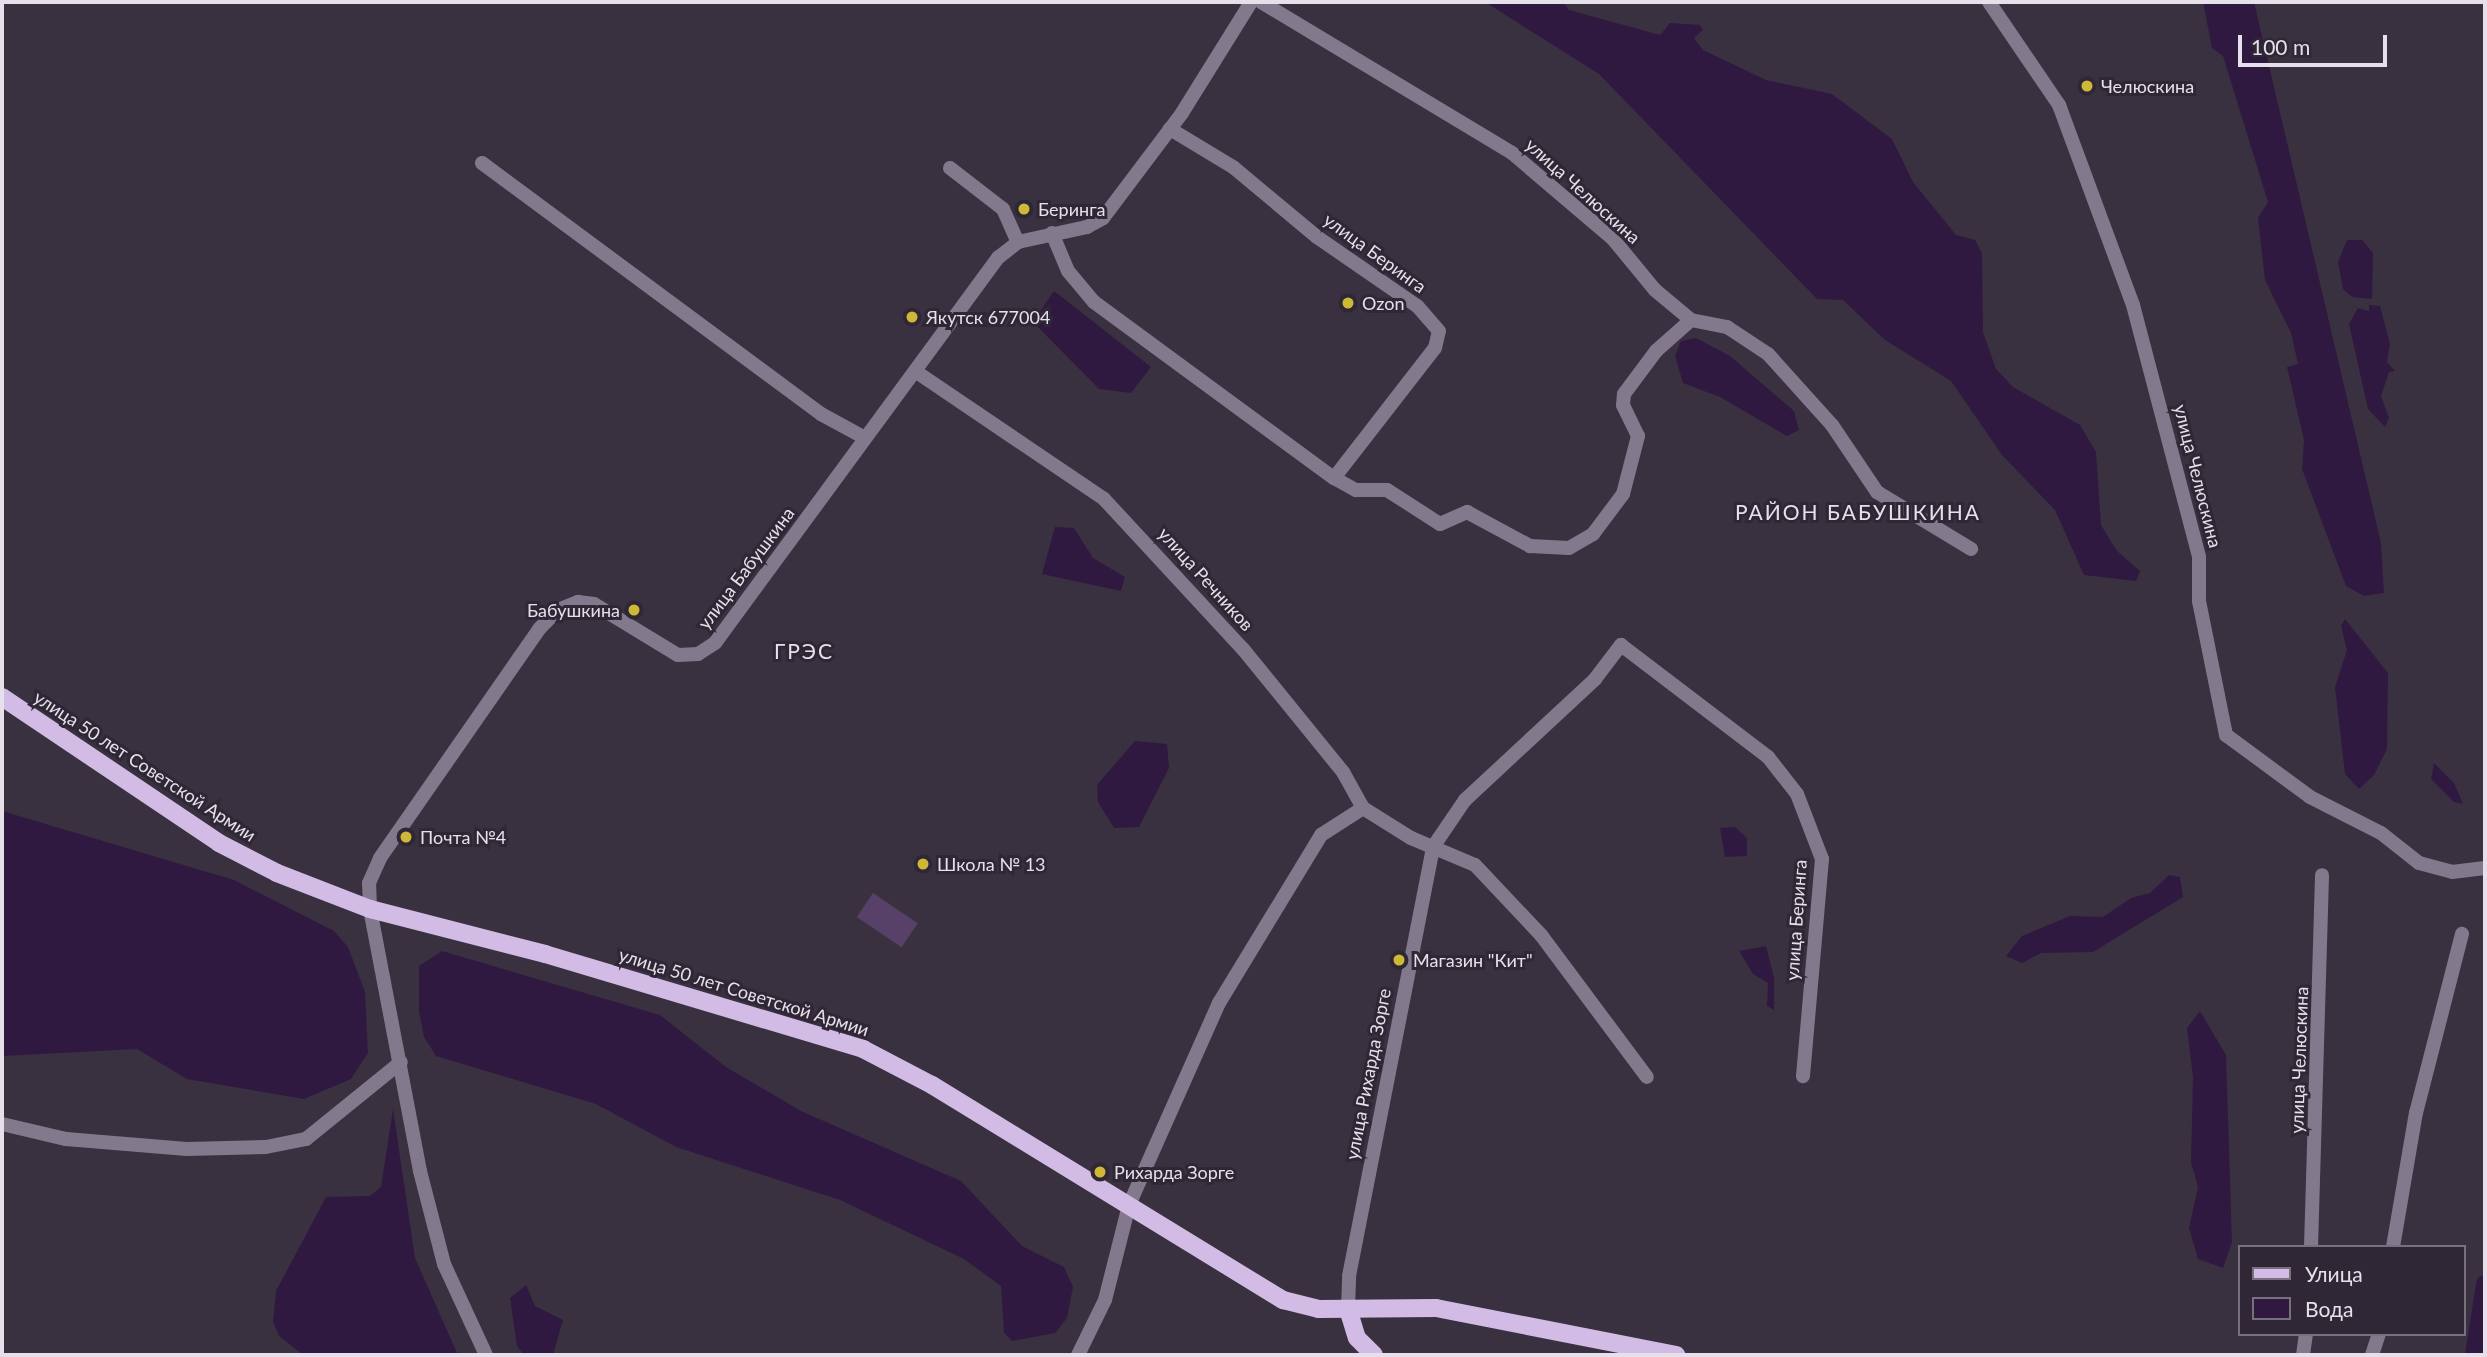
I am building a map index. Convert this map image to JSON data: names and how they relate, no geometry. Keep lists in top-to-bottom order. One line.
{"streets":{"main road":["улица 50 лет Советской Армии"],"street":["улица Челюскина","улица Беринга","улица Бабушкина","улица Речников","улица Рихарда Зорге"]},"crossings":[["улица Беринга","улица Рихарда Зорге"],["улица Бабушкина","улица Речников"],["улица Бабушкина","улица 50 лет Советской Армии"],["улица 50 лет Советской Армии","улица Рихарда Зорге"]],"districts":["РАЙОН БАБУШКИНА","ГРЭС"],"places":["Челюскина","Беринга","Ozon","Якутск 677004","Бабушкина","Почта №4","Школа № 13","Магазин \"Кит\"","Рихарда Зорге"],"legend":["Улица","Вода"],"scale_bar":"100 m"}
